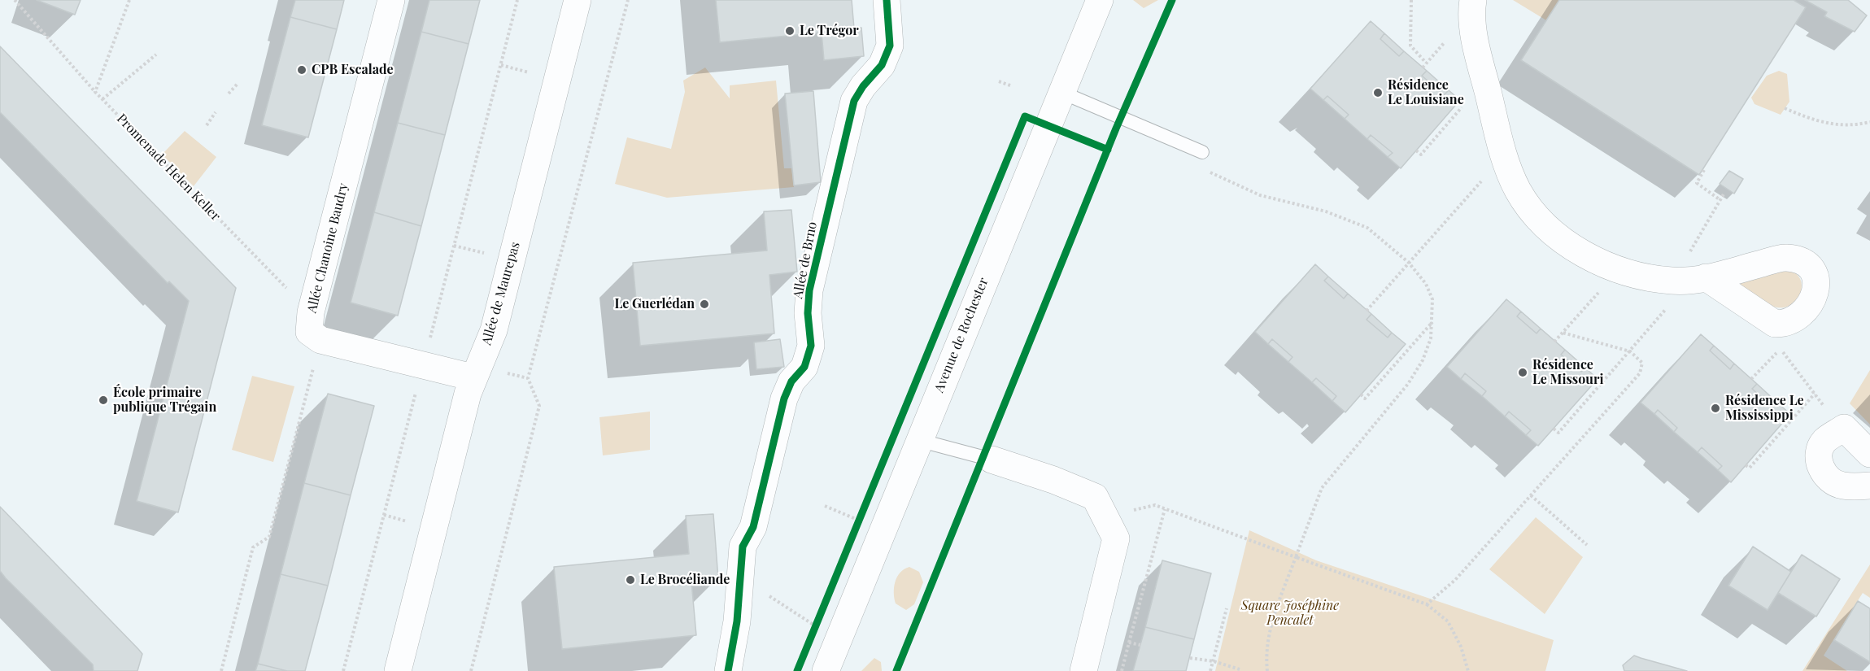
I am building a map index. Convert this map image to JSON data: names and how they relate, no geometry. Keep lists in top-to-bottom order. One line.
{"streets":{"street":["Allée Chanoine Baudry","Allée de Brno","Allée de Maurepas","Avenue de Rochester"],"path":["Promenade Helen Keller"]},"crossings":[["Promenade Helen Keller","Allée Chanoine Baudry"]],"parks":["Square Joséphine Pencalet"],"places":["Le Trégor","CPB Escalade","Résidence Le Louisiane","Le Guerlédan","Résidence Le Missouri","École primaire publique Trégain","Résidence Le Mississippi","Le Brocéliande"]}
